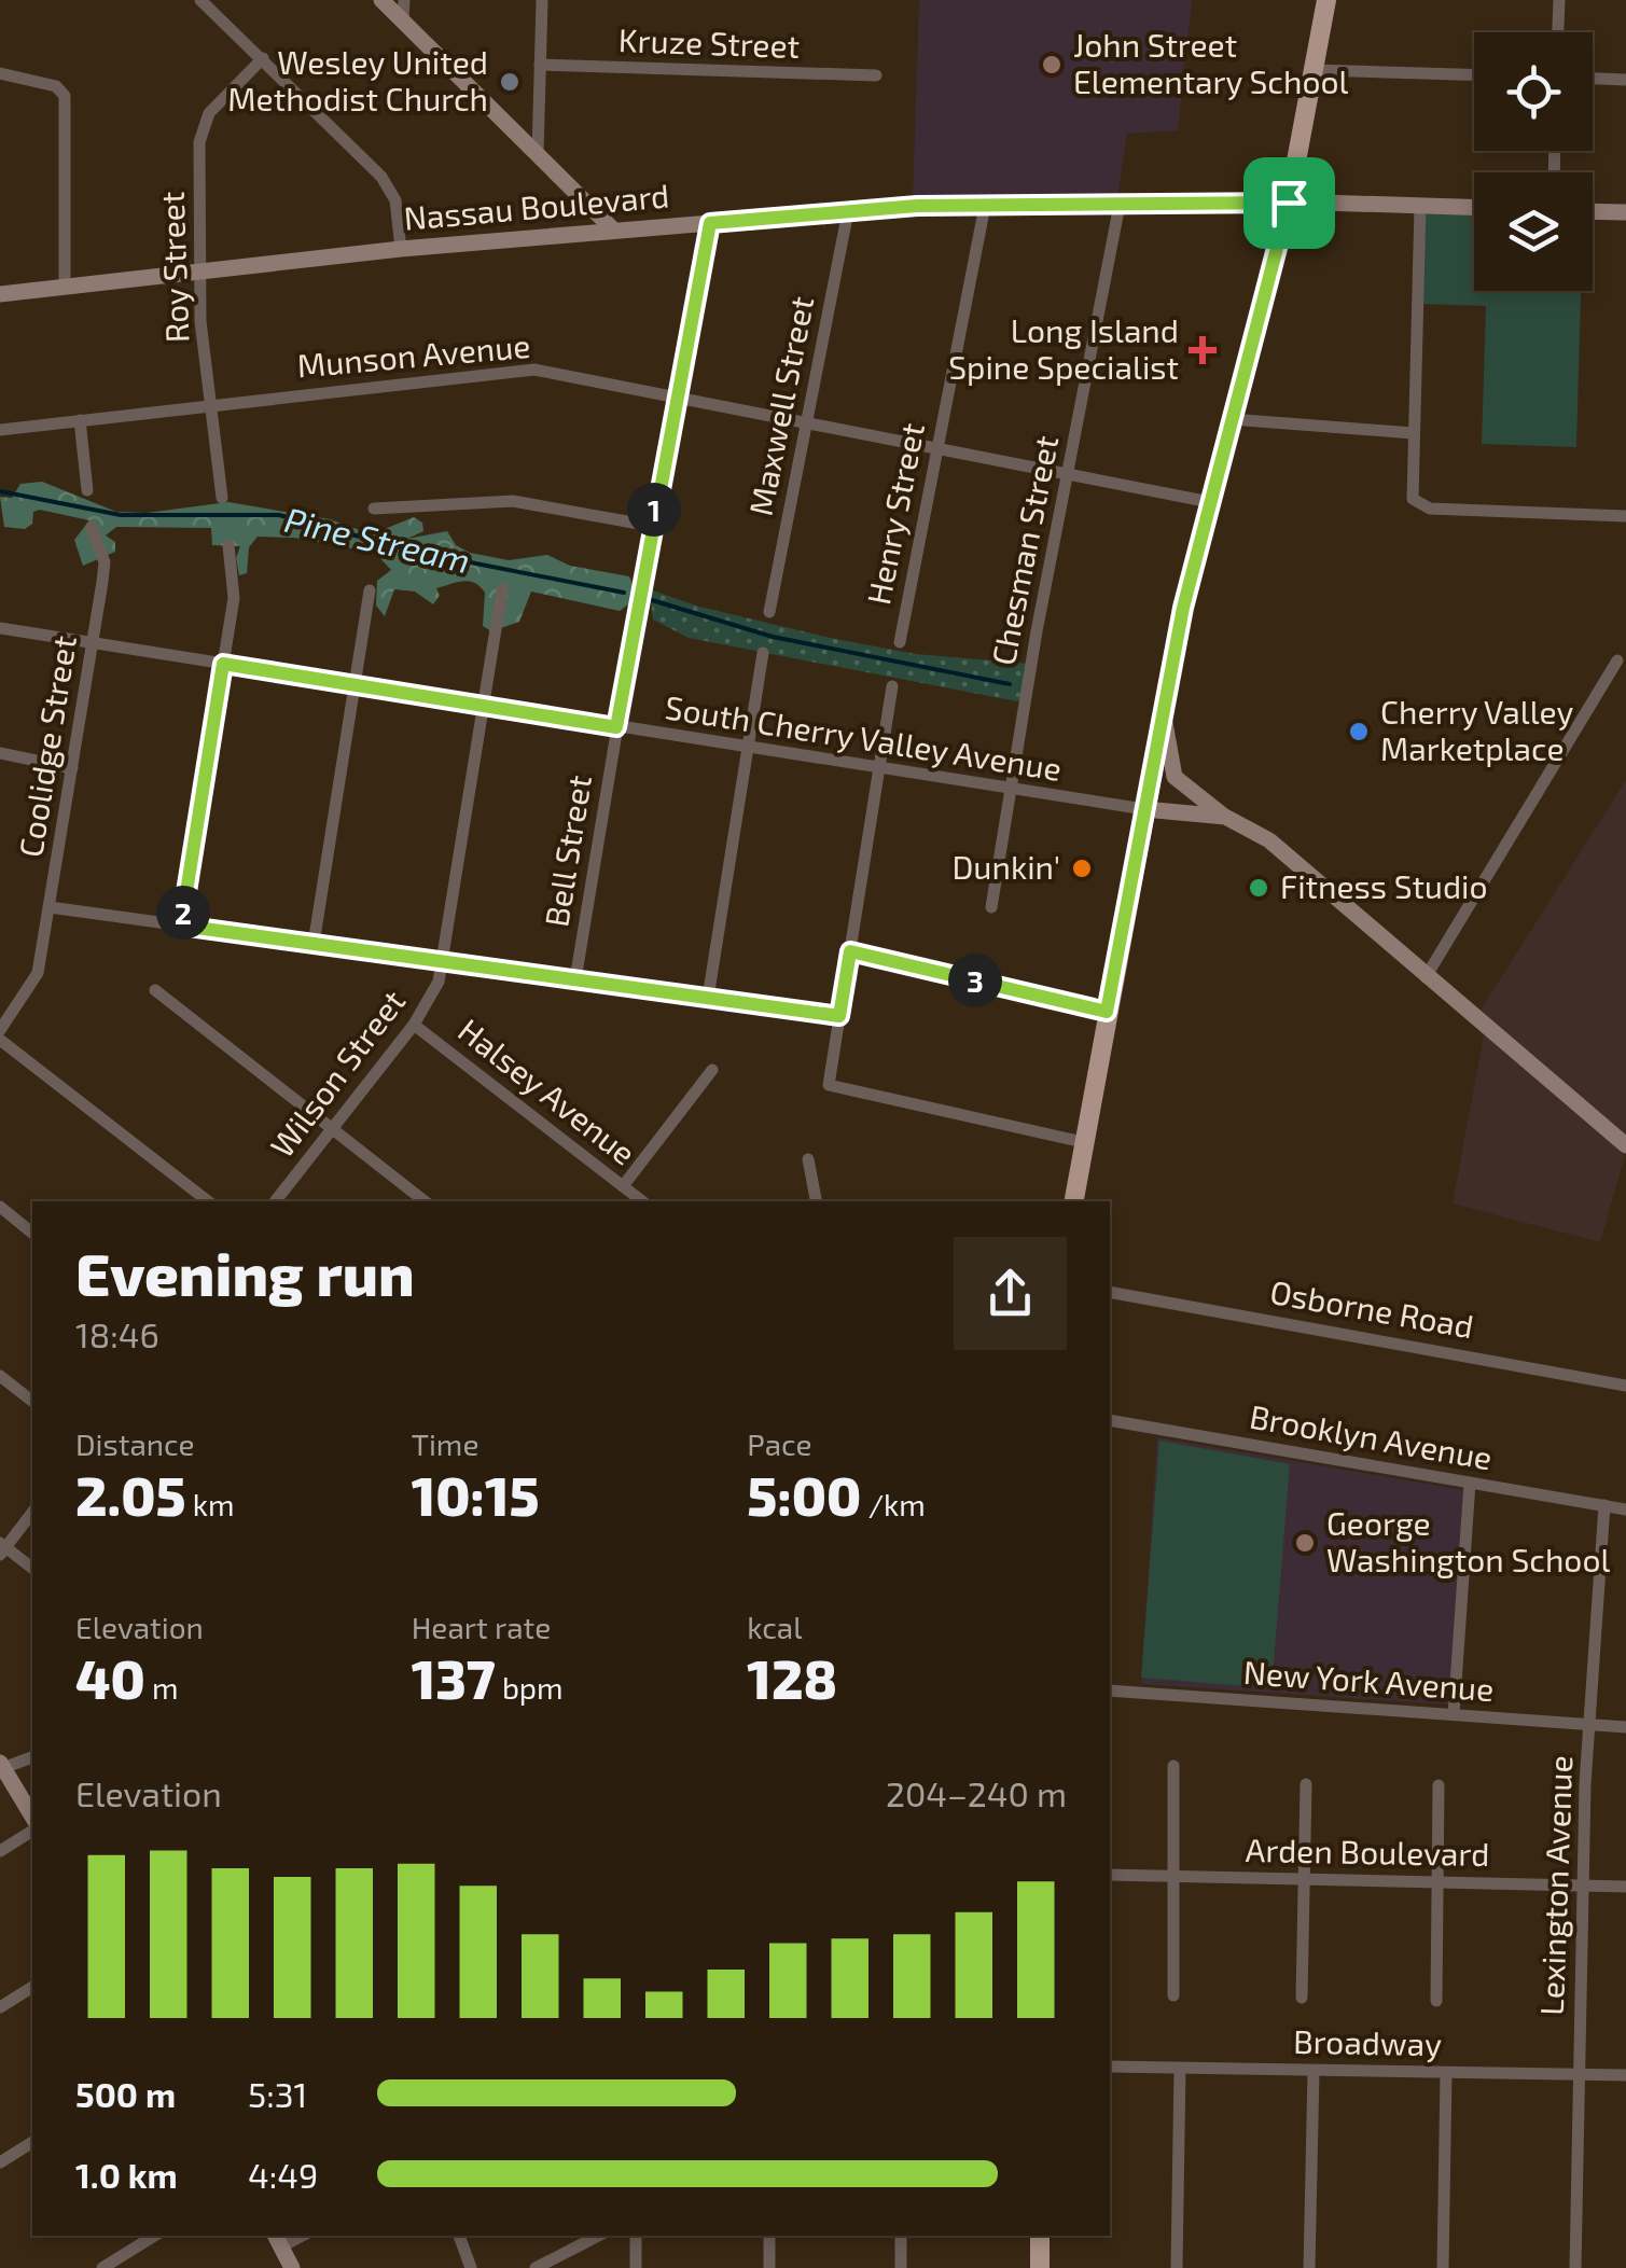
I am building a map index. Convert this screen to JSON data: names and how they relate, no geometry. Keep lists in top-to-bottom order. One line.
{"streets":{"main road":["Nassau Boulevard"],"street":["Kruze Street","Roy Street","Munson Avenue","Maxwell Street","Henry Street","Chesman Street","South Cherry Valley Avenue","Coolidge Street","Bell Street","Wilson Street","Halsey Avenue","Osborne Road","Brooklyn Avenue","New York Avenue","Arden Boulevard","Lexington Avenue","Broadway"]},"crossings":[["Nassau Boulevard","Roy Street"],["Nassau Boulevard","Maxwell Street"],["Nassau Boulevard","Henry Street"],["Nassau Boulevard","Chesman Street"],["Nassau Boulevard","Bell Street"],["Roy Street","Munson Avenue"],["Munson Avenue","Maxwell Street"],["Munson Avenue","Henry Street"],["Munson Avenue","Chesman Street"],["Munson Avenue","Bell Street"],["Chesman Street","South Cherry Valley Avenue"],["South Cherry Valley Avenue","Coolidge Street"],["South Cherry Valley Avenue","Bell Street"],["South Cherry Valley Avenue","Wilson Street"],["Wilson Street","Halsey Avenue"],["Brooklyn Avenue","Lexington Avenue"],["New York Avenue","Lexington Avenue"],["Arden Boulevard","Lexington Avenue"],["Lexington Avenue","Broadway"]],"water":["Pine Stream"],"places":{"other":["John Street Elementary School","Wesley United Methodist Church","Cherry Valley Marketplace","Dunkin'","Fitness Studio","George Washington School"],"health":["Long Island Spine Specialist"]},"page":{"pins":["1","2","3"],"heading":["Evening run","18:46"],"stats":[["Distance","2.05 km"],["Time","10:15"],["Pace","5:00 /km"],["Elevation","40 m"],["Heart rate","137 bpm"],["kcal","128"]],"chart":["Elevation","204–240 m"],"list":[{"name":"500 m","note":"5:31"},{"name":"1.0 km","note":"4:49"}]}}
